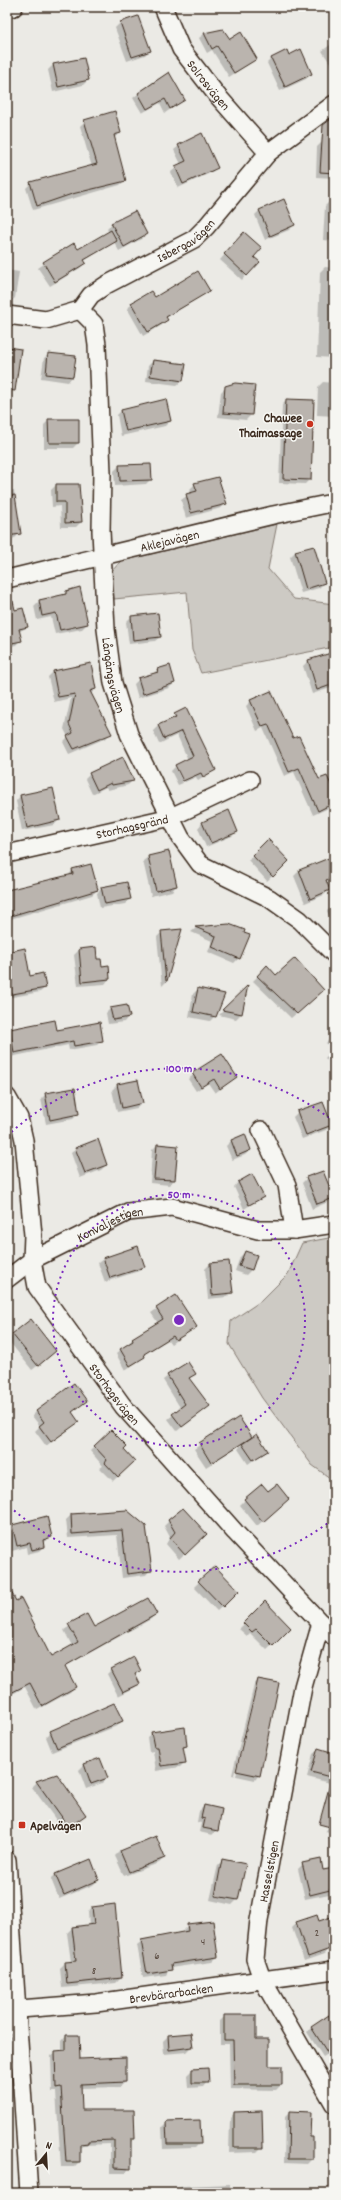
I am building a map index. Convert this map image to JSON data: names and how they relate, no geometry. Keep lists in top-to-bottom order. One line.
{"streets":{"street":["Solrosvägen","Isbergavägen","Aklejavägen","Långängsvägen","Storhagsgränd","Konvaljestigen","Storhagsvägen","Hasselstigen","Brevbärarbacken"]},"crossings":[["Solrosvägen","Isbergavägen"],["Isbergavägen","Långängsvägen"],["Aklejavägen","Långängsvägen"],["Långängsvägen","Storhagsgränd"],["Konvaljestigen","Storhagsvägen"],["Storhagsvägen","Hasselstigen"],["Hasselstigen","Brevbärarbacken"]],"places":{"other":["Chawee Thaimassage"],"transit":["Apelvägen"]},"house_numbers":["2","4","6","8"],"north":"top","rings":["100 m","50 m"]}
